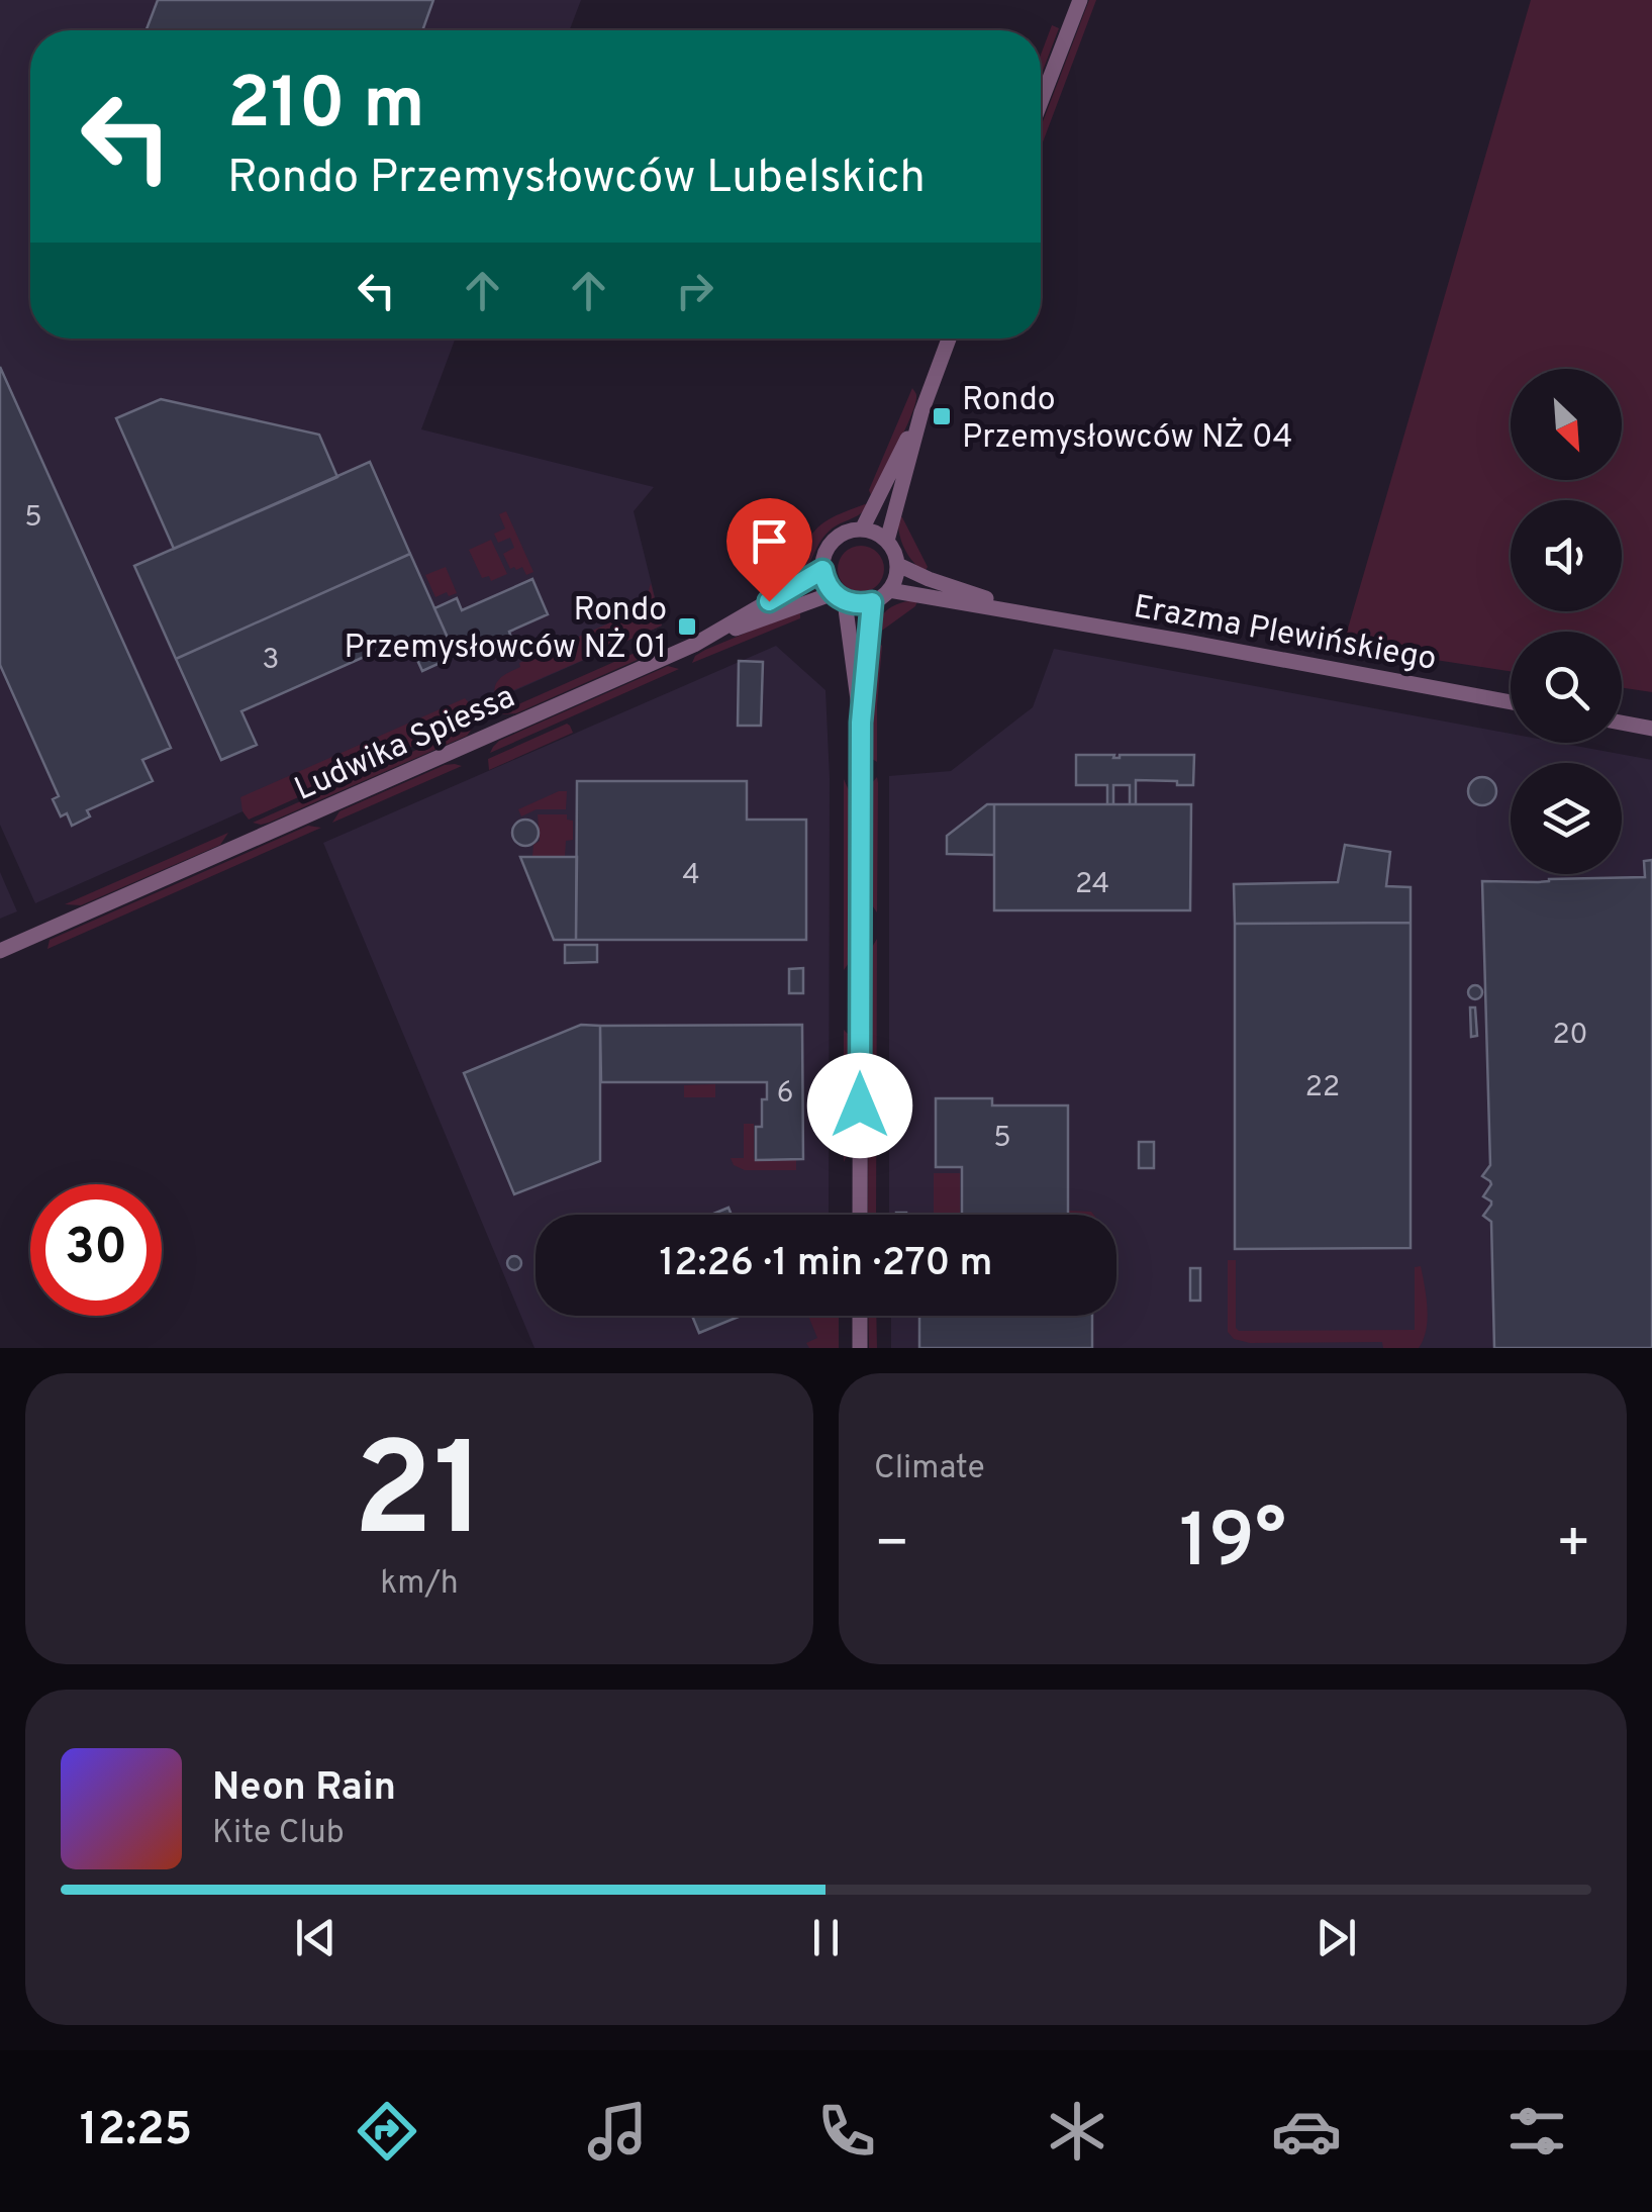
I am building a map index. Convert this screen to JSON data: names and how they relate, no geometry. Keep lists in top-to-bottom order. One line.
{"streets":{"street":["Erazma Plewińskiego","Ludwika Spiessa"]},"crossings":[["Erazma Plewińskiego","Ludwika Spiessa"]],"places":{"transit":["Rondo Przemysłowców NŻ 04","Rondo Przemysłowców NŻ 01"]},"house_numbers":["5","3","4","24","20","22","6","5"],"north":"bottom right","page":{"turn":["210 m","Rondo Przemysłowców Lubelskich"],"limit":"30","trip":"12:26 · 1 min · 270 m","tile":[["21","km/h"],"Climate"],"heat":["−","19°","+"],"song":["Neon Rain","Kite Club"],"tabs":"12:25"}}
